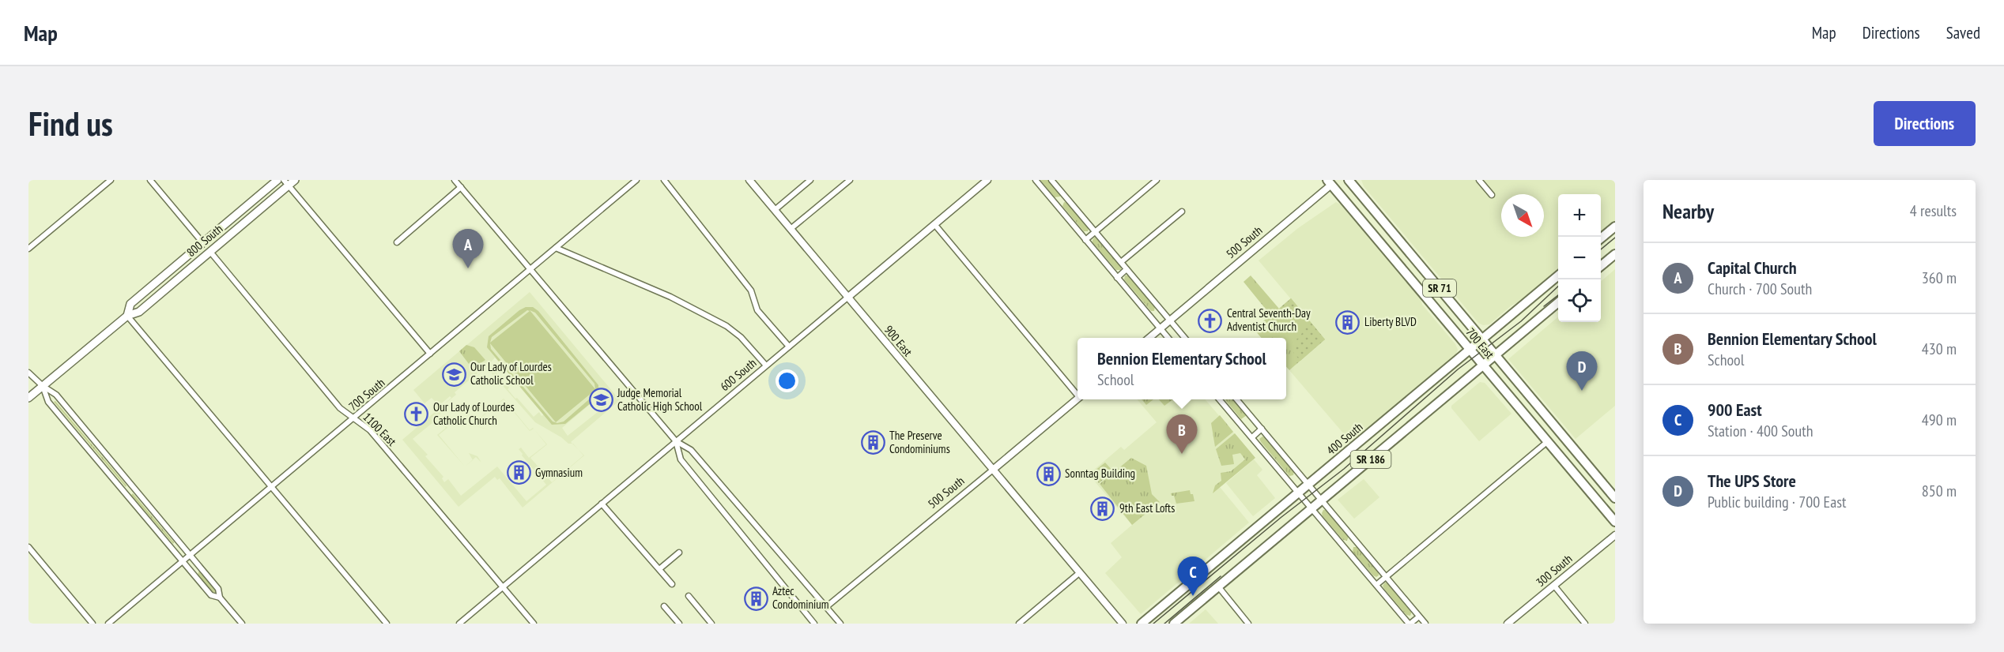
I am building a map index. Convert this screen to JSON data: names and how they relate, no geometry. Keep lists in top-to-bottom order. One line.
{"streets":{"main road":["800 South","SR 71","700 East","400 South","SR 186"],"street":["500 South","900 East","600 South","700 South","1100 East","300 South"]},"crossings":[["800 South","1100 East"],["500 South","900 East"],["500 South","700 East"],["900 East","600 South"],["700 East","400 South"],["700 East","SR 186"],["600 South","1100 East"],["700 South","1100 East"]],"places":{"church":["Central Seventh-Day Adventist Church","Our Lady of Lourdes Catholic Church"],"building":["Liberty BLVD","The Preserve Condominiums","Gymnasium","Sonntag Building","9th East Lofts","Aztec Condominium"],"school or university":["Our Lady of Lourdes Catholic School","Judge Memorial Catholic High School"]},"north":"bottom right","page":{"header":"Map","nav":["Map","Directions","Saved"],"buttons":"Directions","title":"Find us","heading":["Nearby","4 results"],"map_buttons":["+","−"],"pins":["A","D","B","C"],"list":[{"mark":"A","name":"Capital Church","note":"Church · 700 South","value":"360 m"},{"mark":"B","name":"Bennion Elementary School","note":"School","value":"430 m"},{"mark":"C","name":"900 East","note":"Station · 400 South","value":"490 m"},{"mark":"D","name":"The UPS Store","note":"Public building · 700 East","value":"850 m"}],"popup":["Bennion Elementary School","School"]}}
